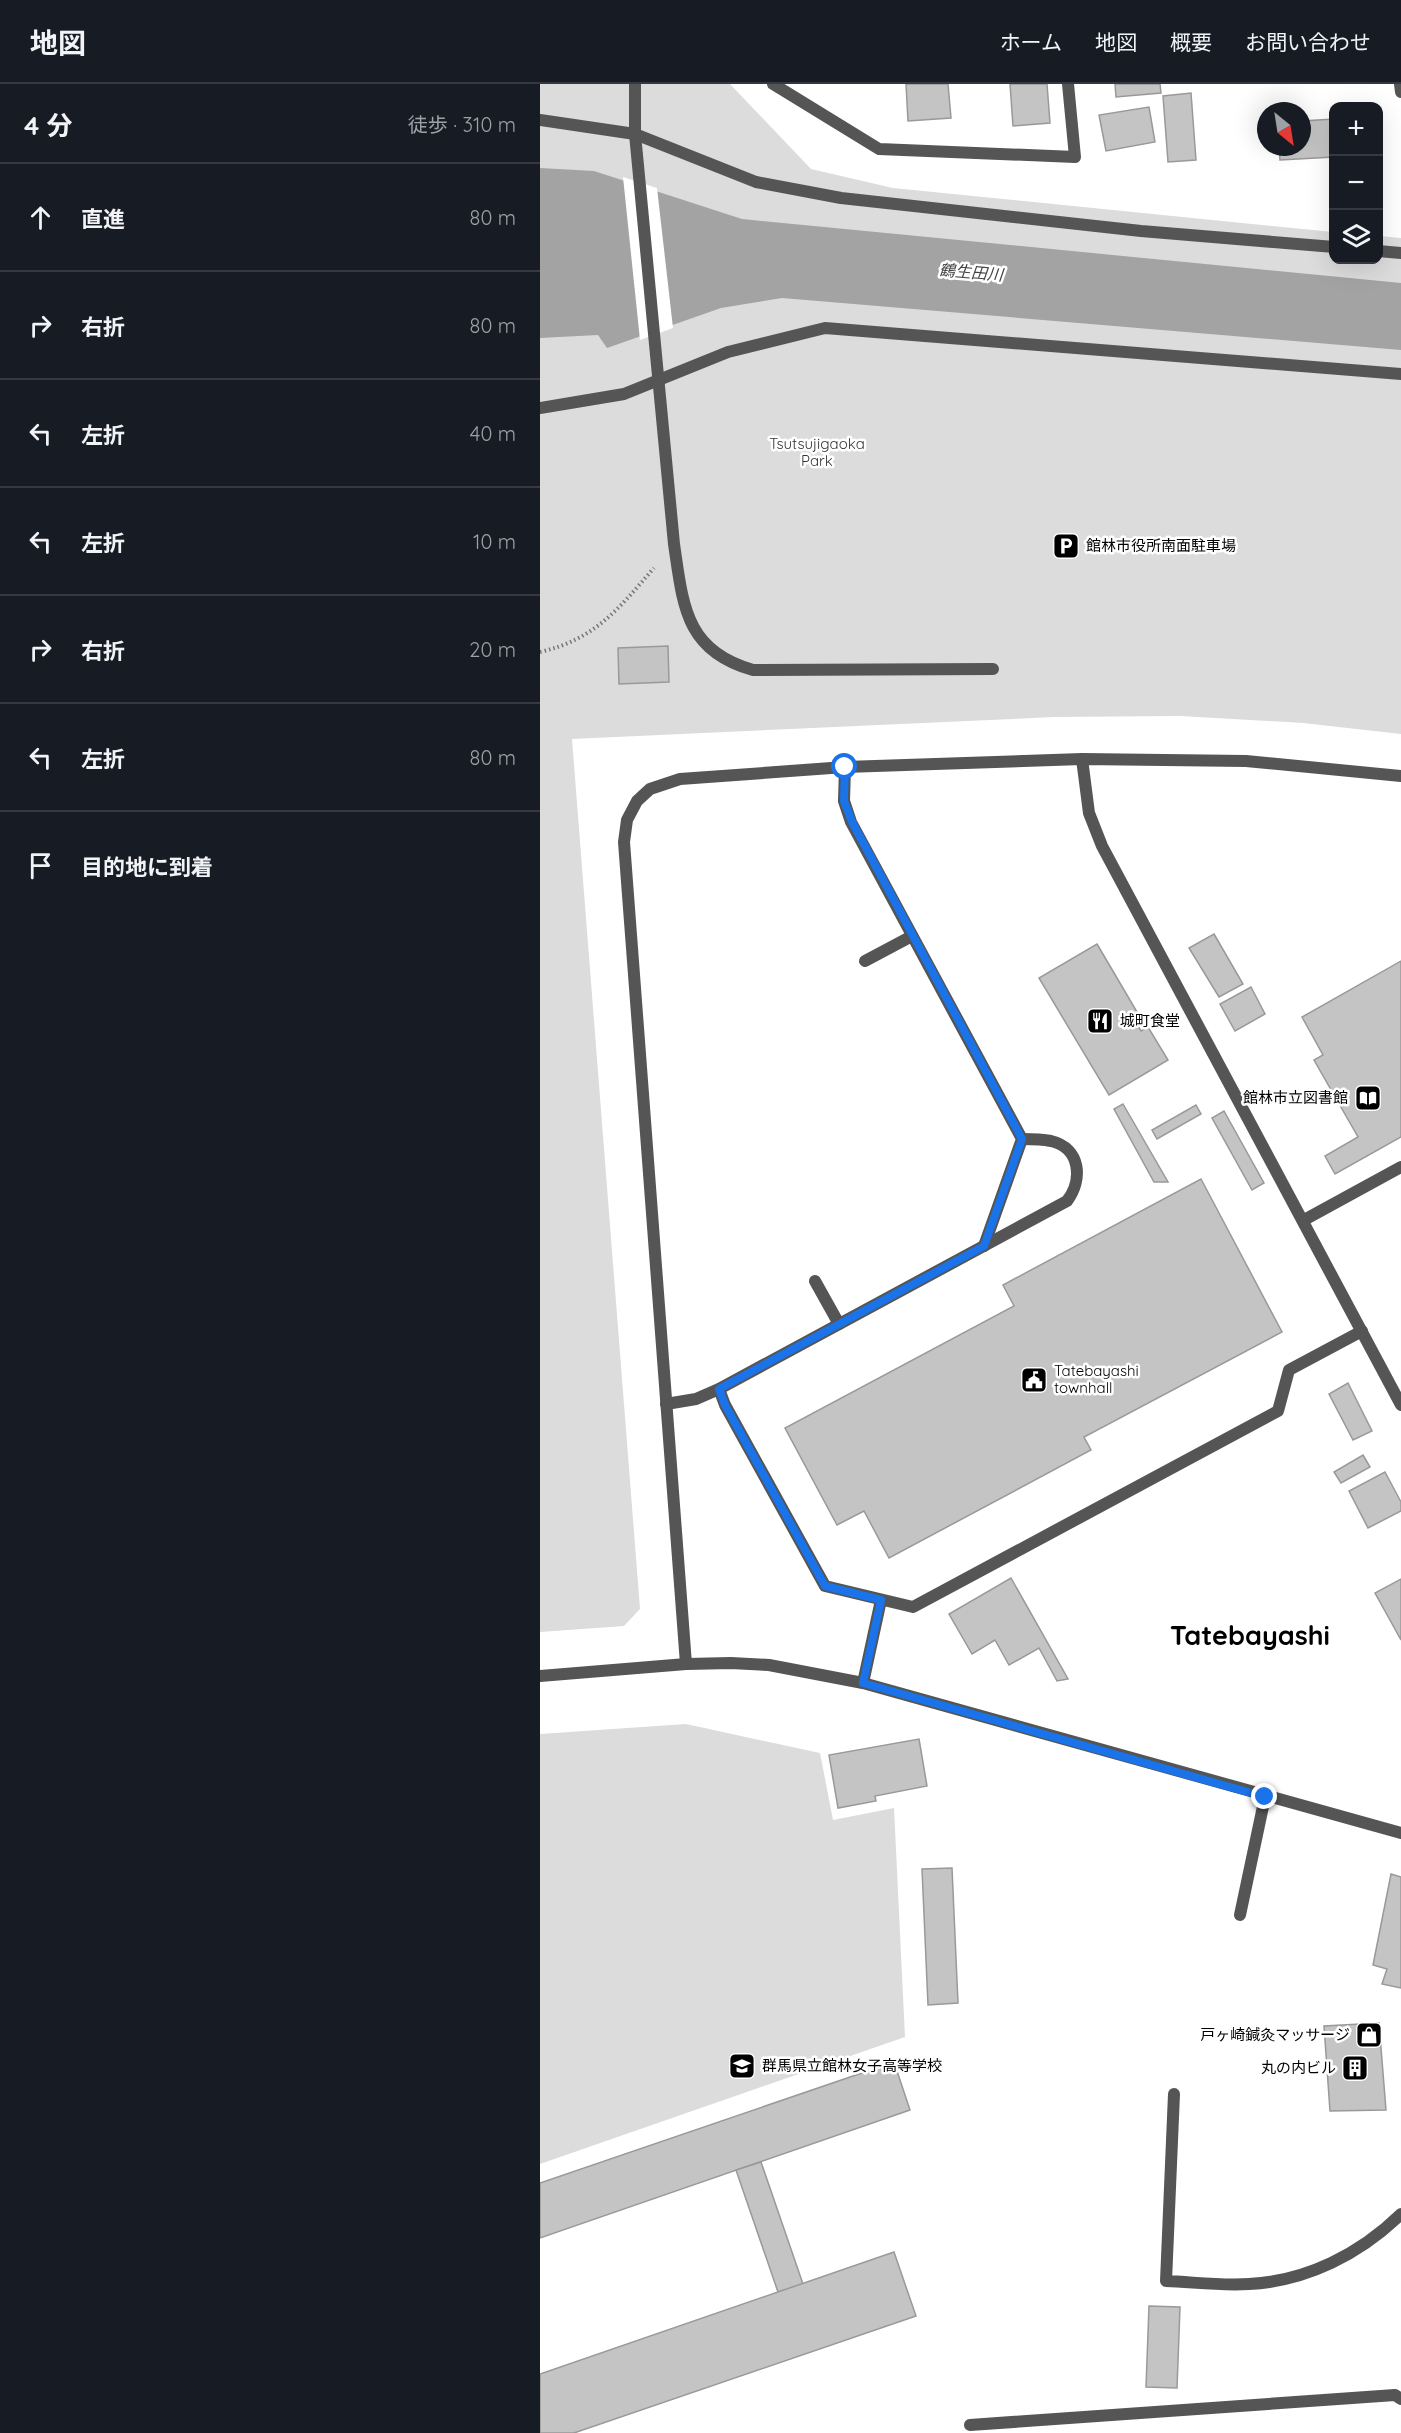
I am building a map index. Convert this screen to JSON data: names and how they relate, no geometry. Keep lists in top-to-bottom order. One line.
{"districts":["Tatebayashi"],"water":["鶴生田川"],"parks":["Tsutsujigaoka Park"],"places":{"parking":["館林市役所南面駐車場"],"restaurant":["城町食堂"],"library":["館林市立図書館"],"public building":["Tatebayashi townhall"],"shop":["戸ヶ崎鍼灸マッサージ"],"school or university":["群馬県立館林女子高等学校"],"building":["丸の内ビル"]},"north":"bottom right","page":{"header":"地図","nav":["ホーム","地図","概要","お問い合わせ"],"heading":["4 分","徒歩 · 310 m"],"map_buttons":["+","−"],"list":[["直進","80 m"],["右折","80 m"],["左折","40 m"],["左折","10 m"],["右折","20 m"],["左折","80 m"],"目的地に到着"]}}
